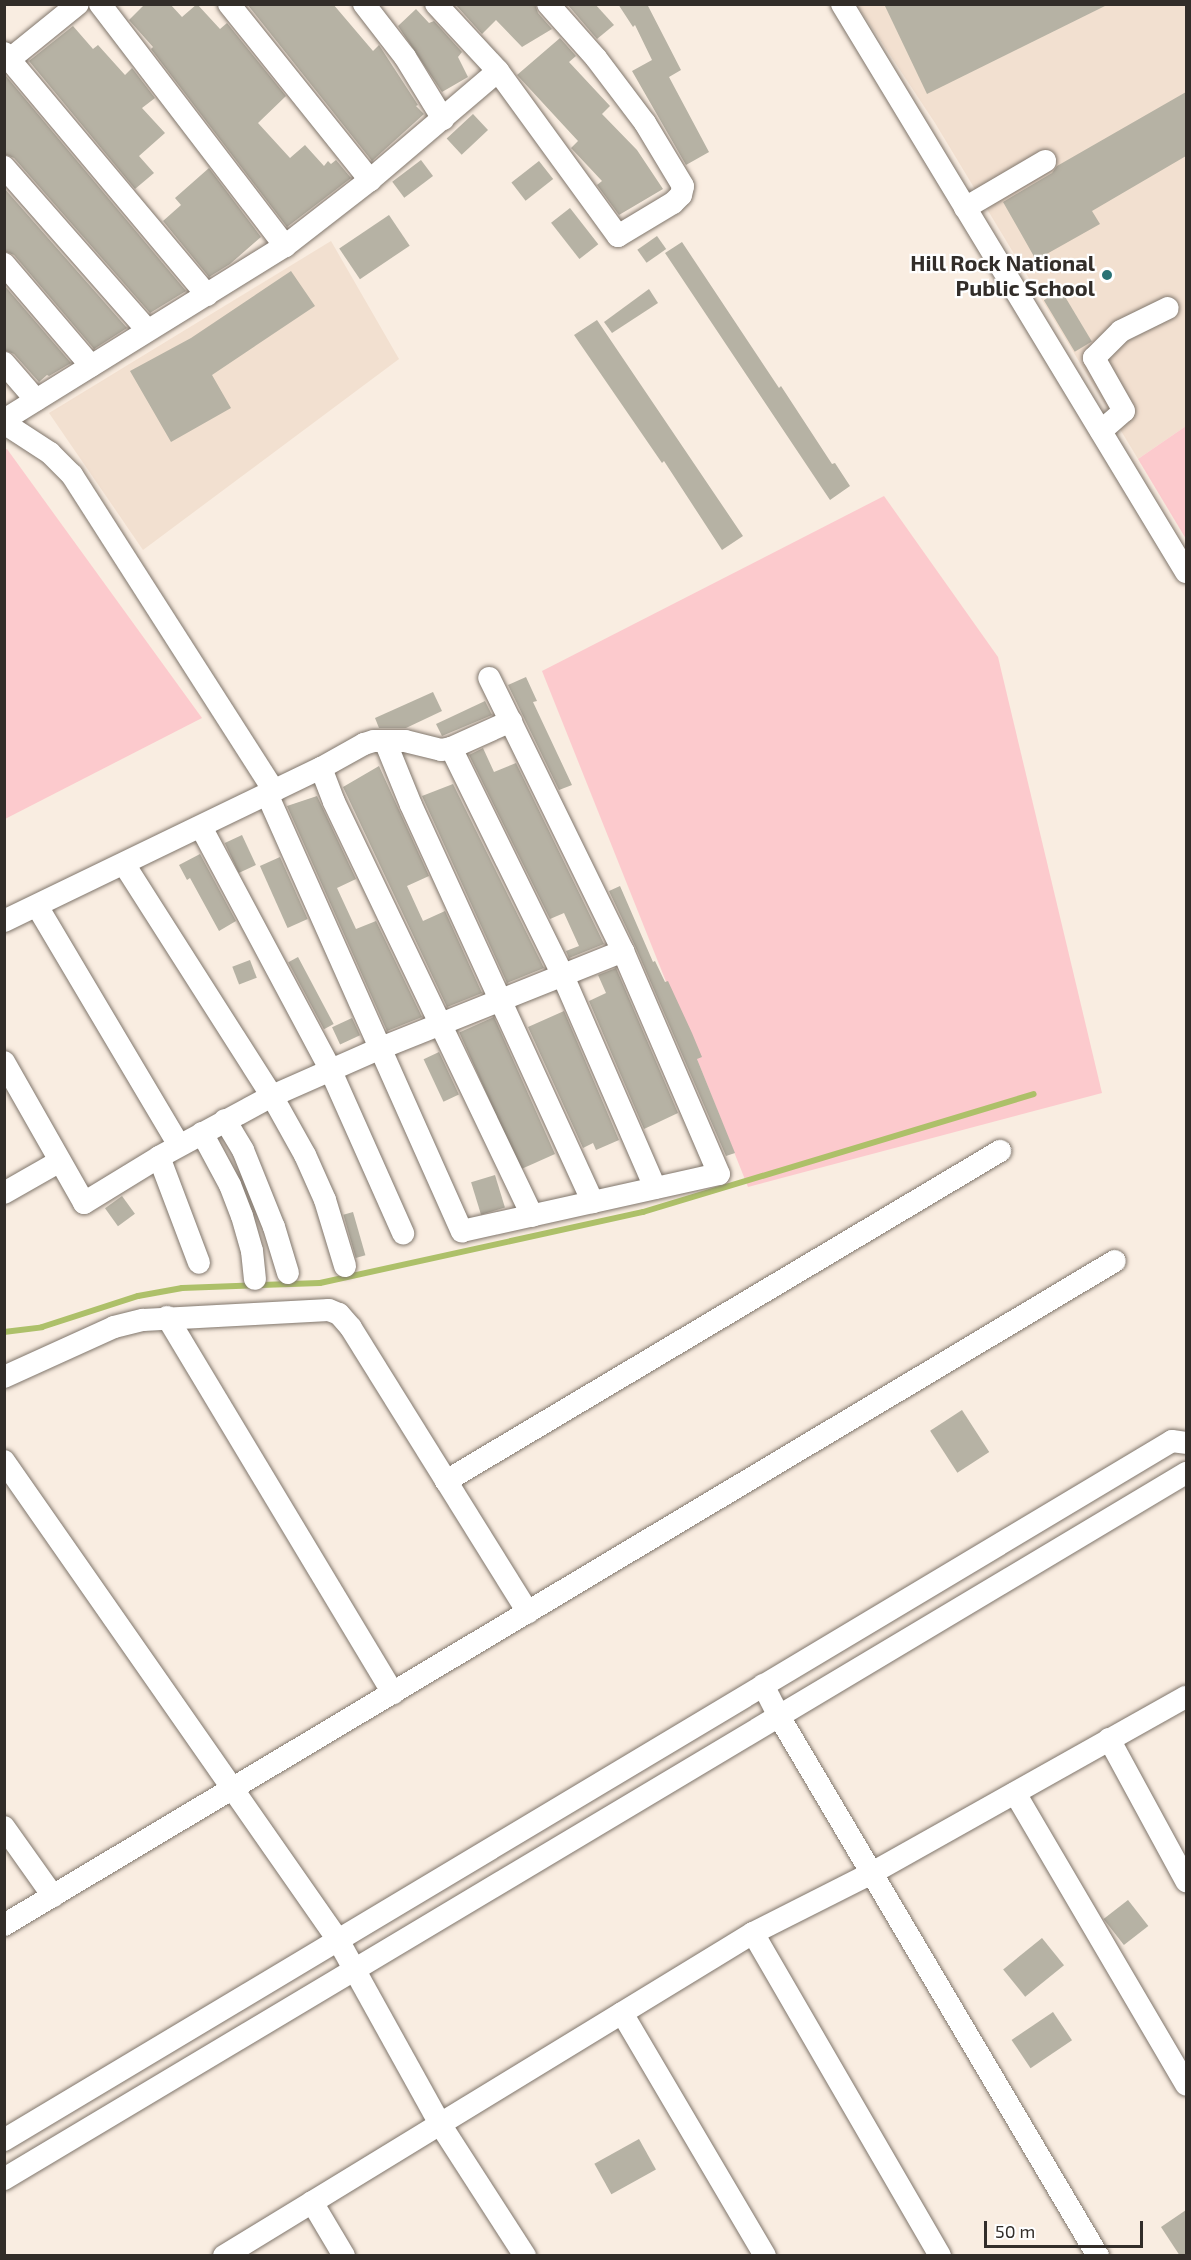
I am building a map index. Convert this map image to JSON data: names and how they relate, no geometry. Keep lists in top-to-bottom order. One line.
{"places":["Hill Rock National Public School"],"scale_bar":"50 m"}
